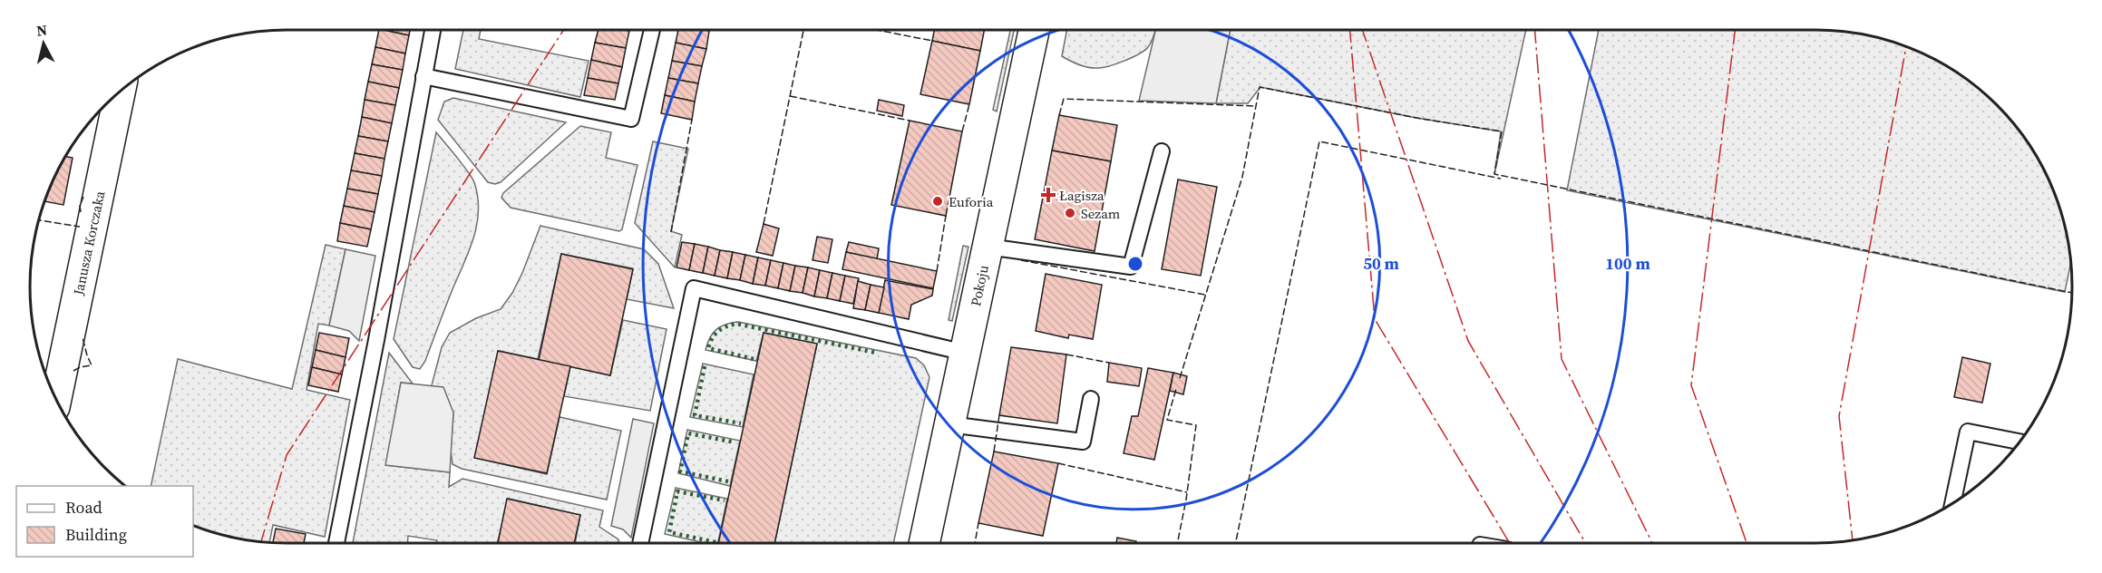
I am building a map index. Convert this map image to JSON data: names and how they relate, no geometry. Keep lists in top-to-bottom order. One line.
{"streets":{"street":["Janusza Korczaka","Pokoju"]},"places":{"health":["Łagisza"],"other":["Euforia","Sezam"]},"legend":["Road","Building"],"north":"top","rings":["50 m","100 m"]}
